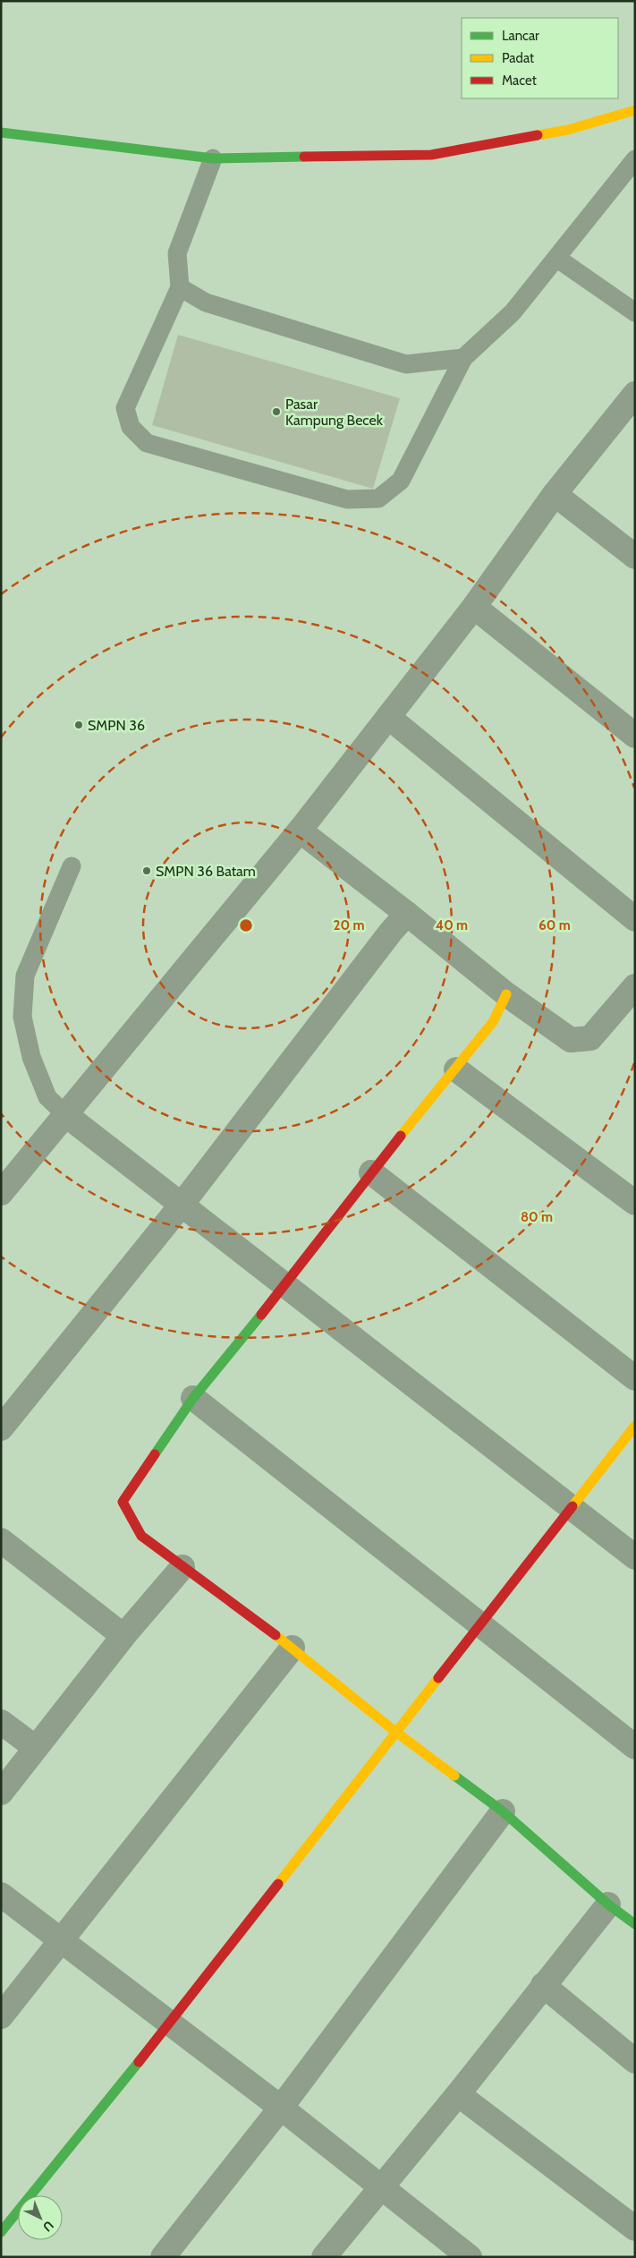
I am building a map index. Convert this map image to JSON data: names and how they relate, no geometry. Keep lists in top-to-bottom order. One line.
{"places":["Pasar Kampung Becek","SMPN 36","SMPN 36 Batam"],"legend":["Lancar","Padat","Macet"],"north":"bottom right","rings":["20 m","40 m","60 m","80 m"]}
